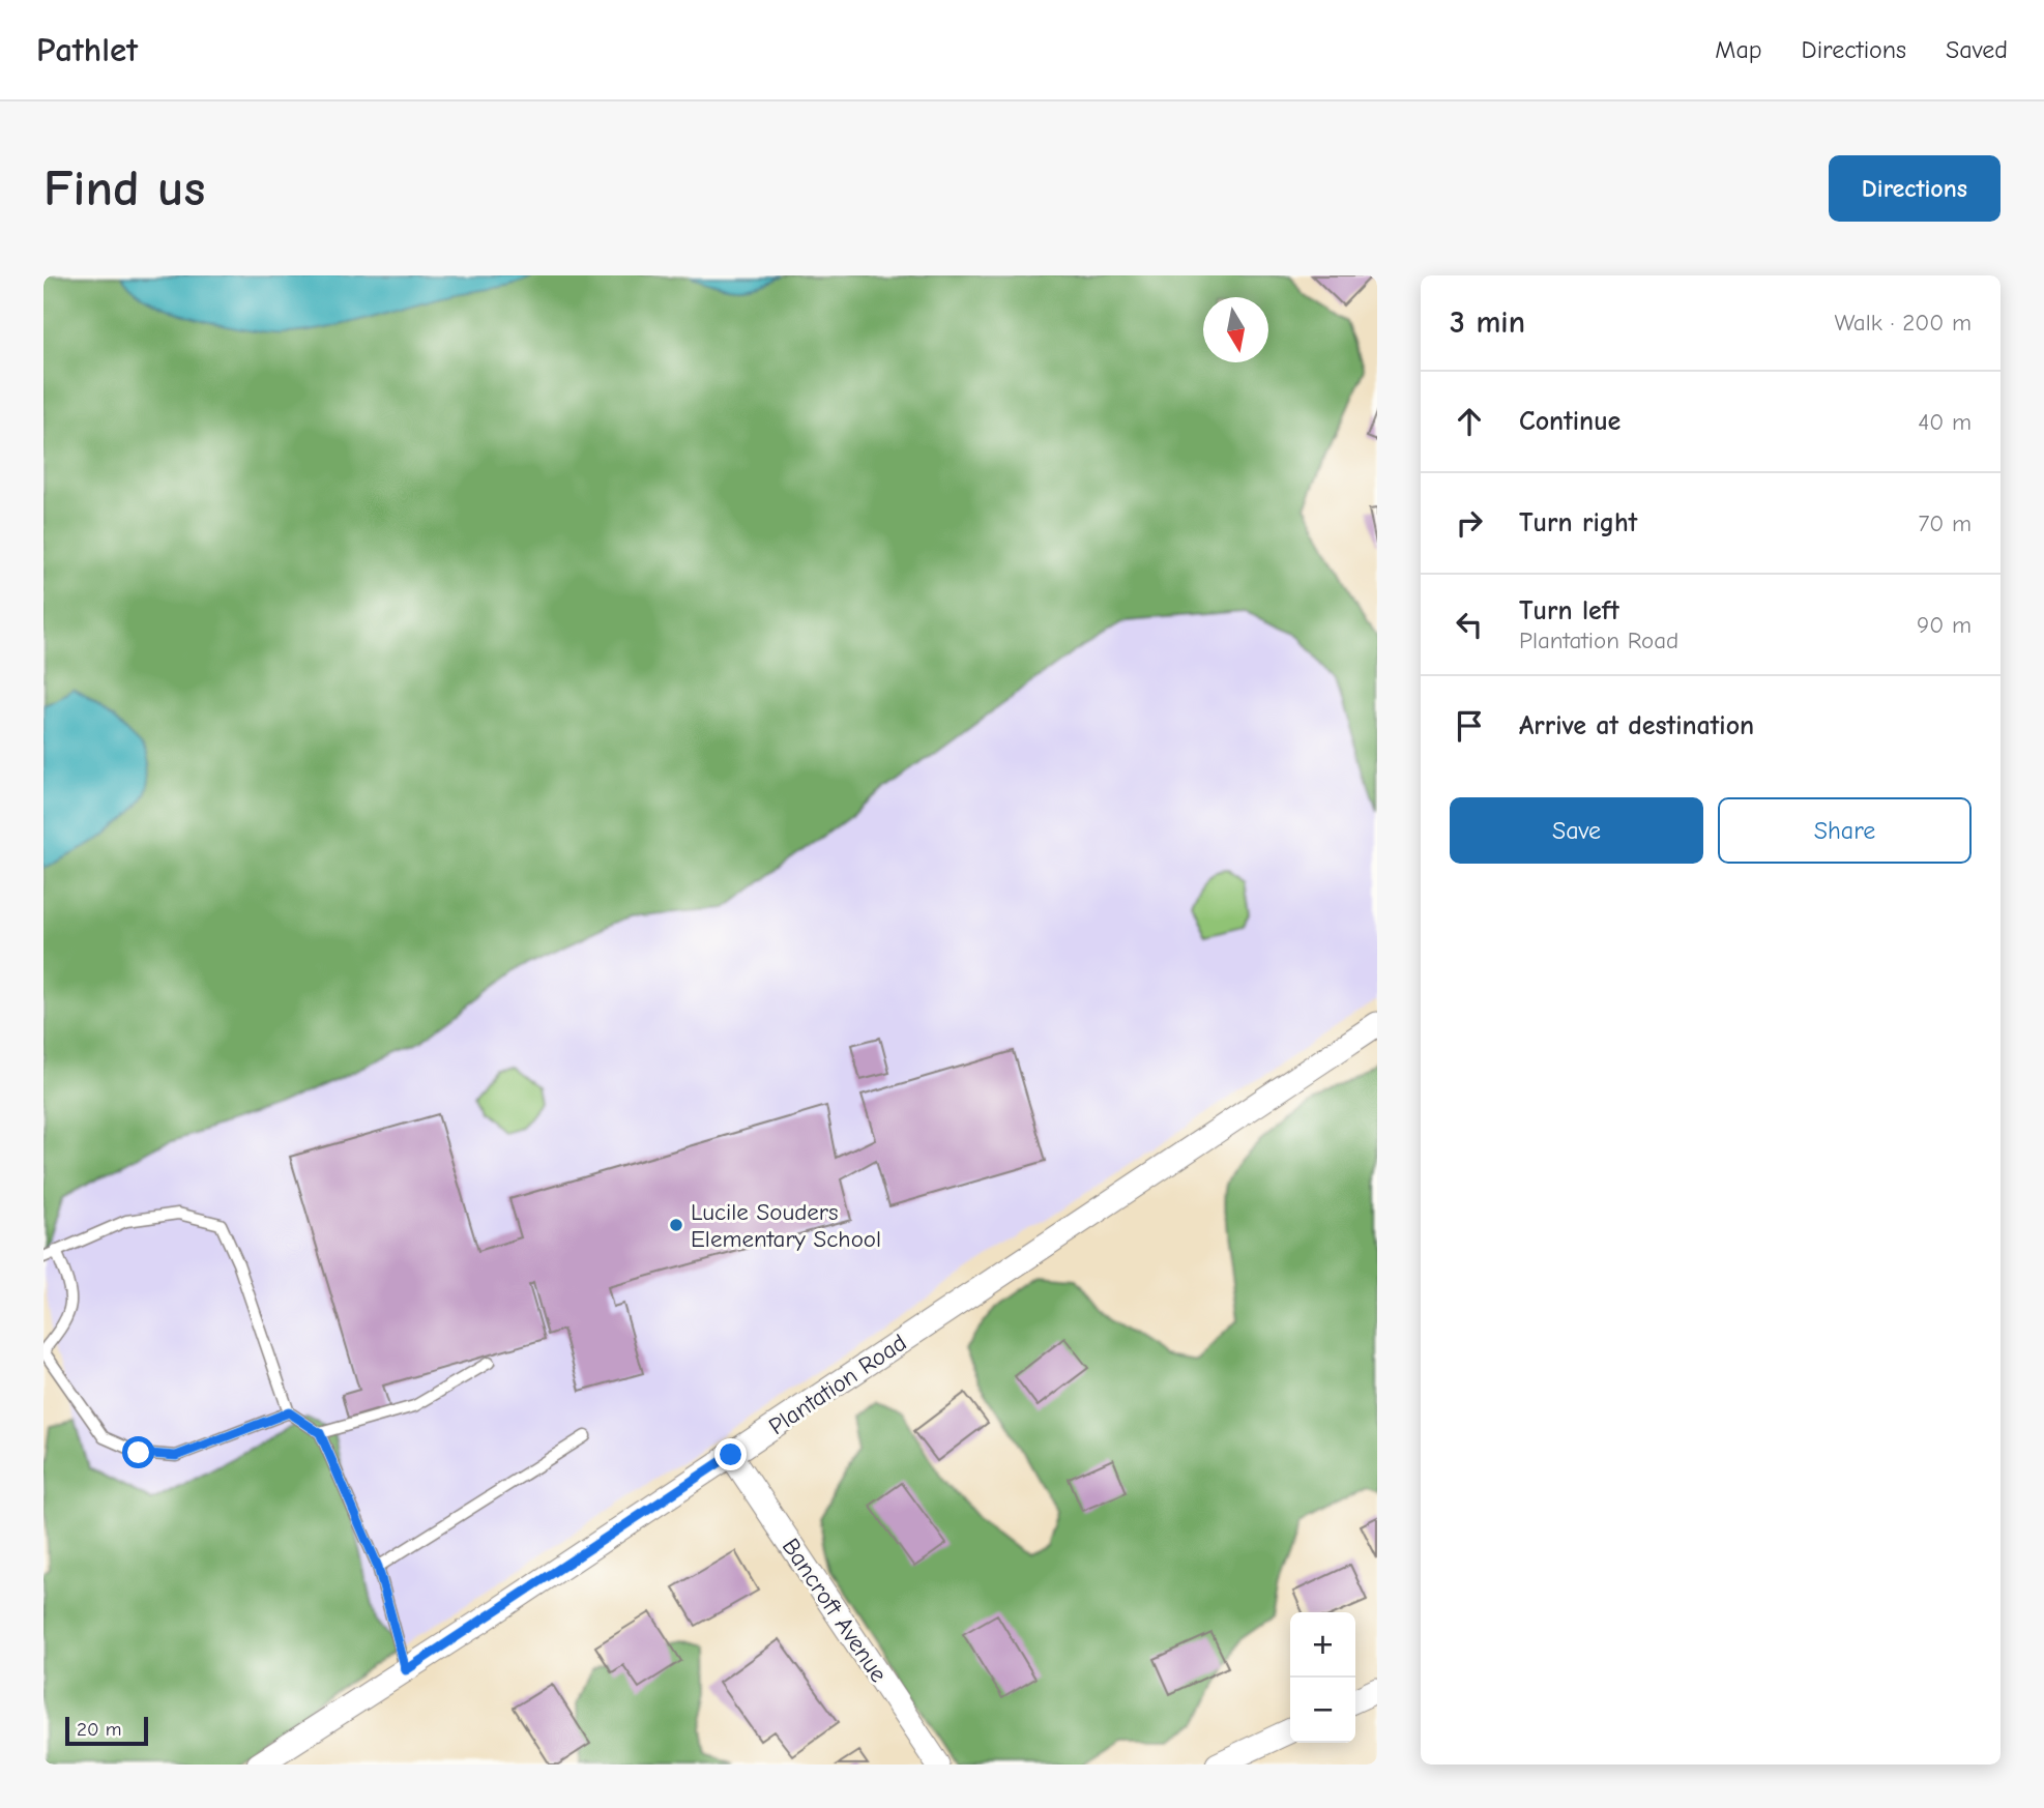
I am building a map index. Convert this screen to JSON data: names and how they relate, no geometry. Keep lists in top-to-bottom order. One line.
{"streets":{"street":["Plantation Road","Bancroft Avenue"]},"crossings":[["Plantation Road","Bancroft Avenue"]],"places":["Lucile Souders Elementary School"],"scale_bar":"20 m","north":"bottom","page":{"header":"Pathlet","nav":["Map","Directions","Saved"],"buttons":["Directions",["Save","Share"]],"title":"Find us","heading":["3 min","Walk · 200 m"],"list":[["Continue","40 m"],["Turn right","70 m"],["Turn left","Plantation Road","90 m"],"Arrive at destination"],"map_buttons":["+","−"],"scale":"20 m"}}
